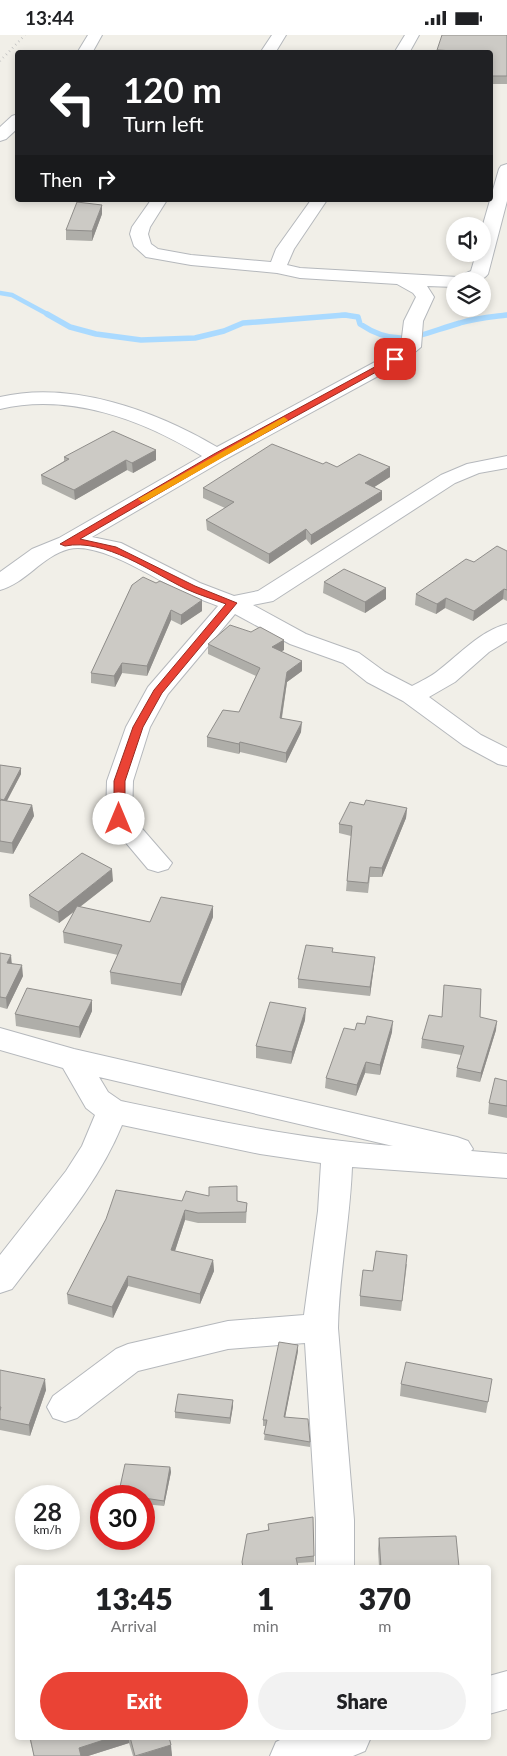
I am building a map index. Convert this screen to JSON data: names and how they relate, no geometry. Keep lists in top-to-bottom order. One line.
{"page":{"status":"13:44","turn":["120 m","Turn left"],"then":"Then","speed":"28 km/h","limit":"30","eta":["13:45","Arrival","1","min","370","m"],"buttons":["Exit","Share"]}}
